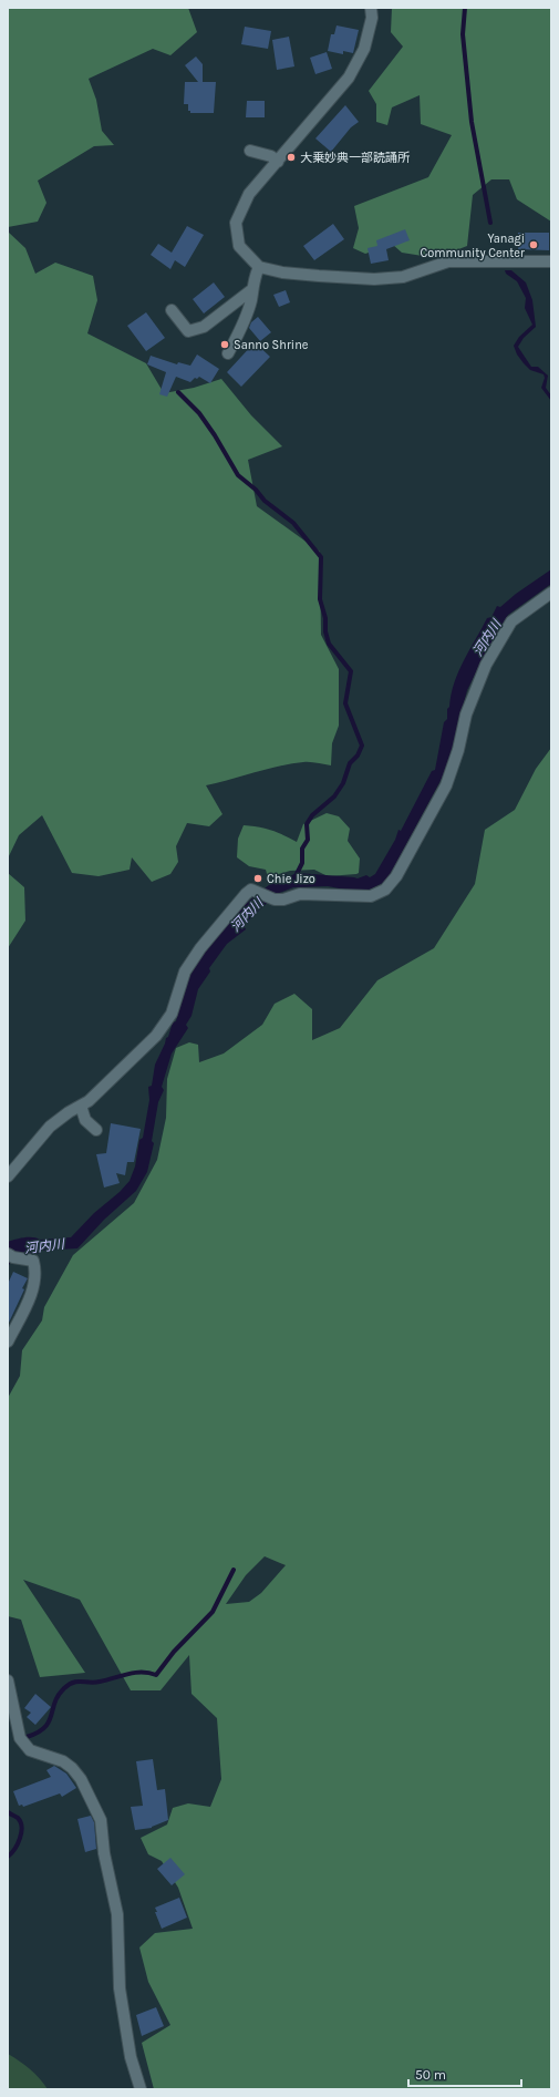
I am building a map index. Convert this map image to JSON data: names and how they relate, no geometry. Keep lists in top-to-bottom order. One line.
{"water":["河内川"],"places":["大乗妙典一部読誦所","Yanagi Community Center","Sanno Shrine","Chie Jizo"],"scale_bar":"50 m"}
